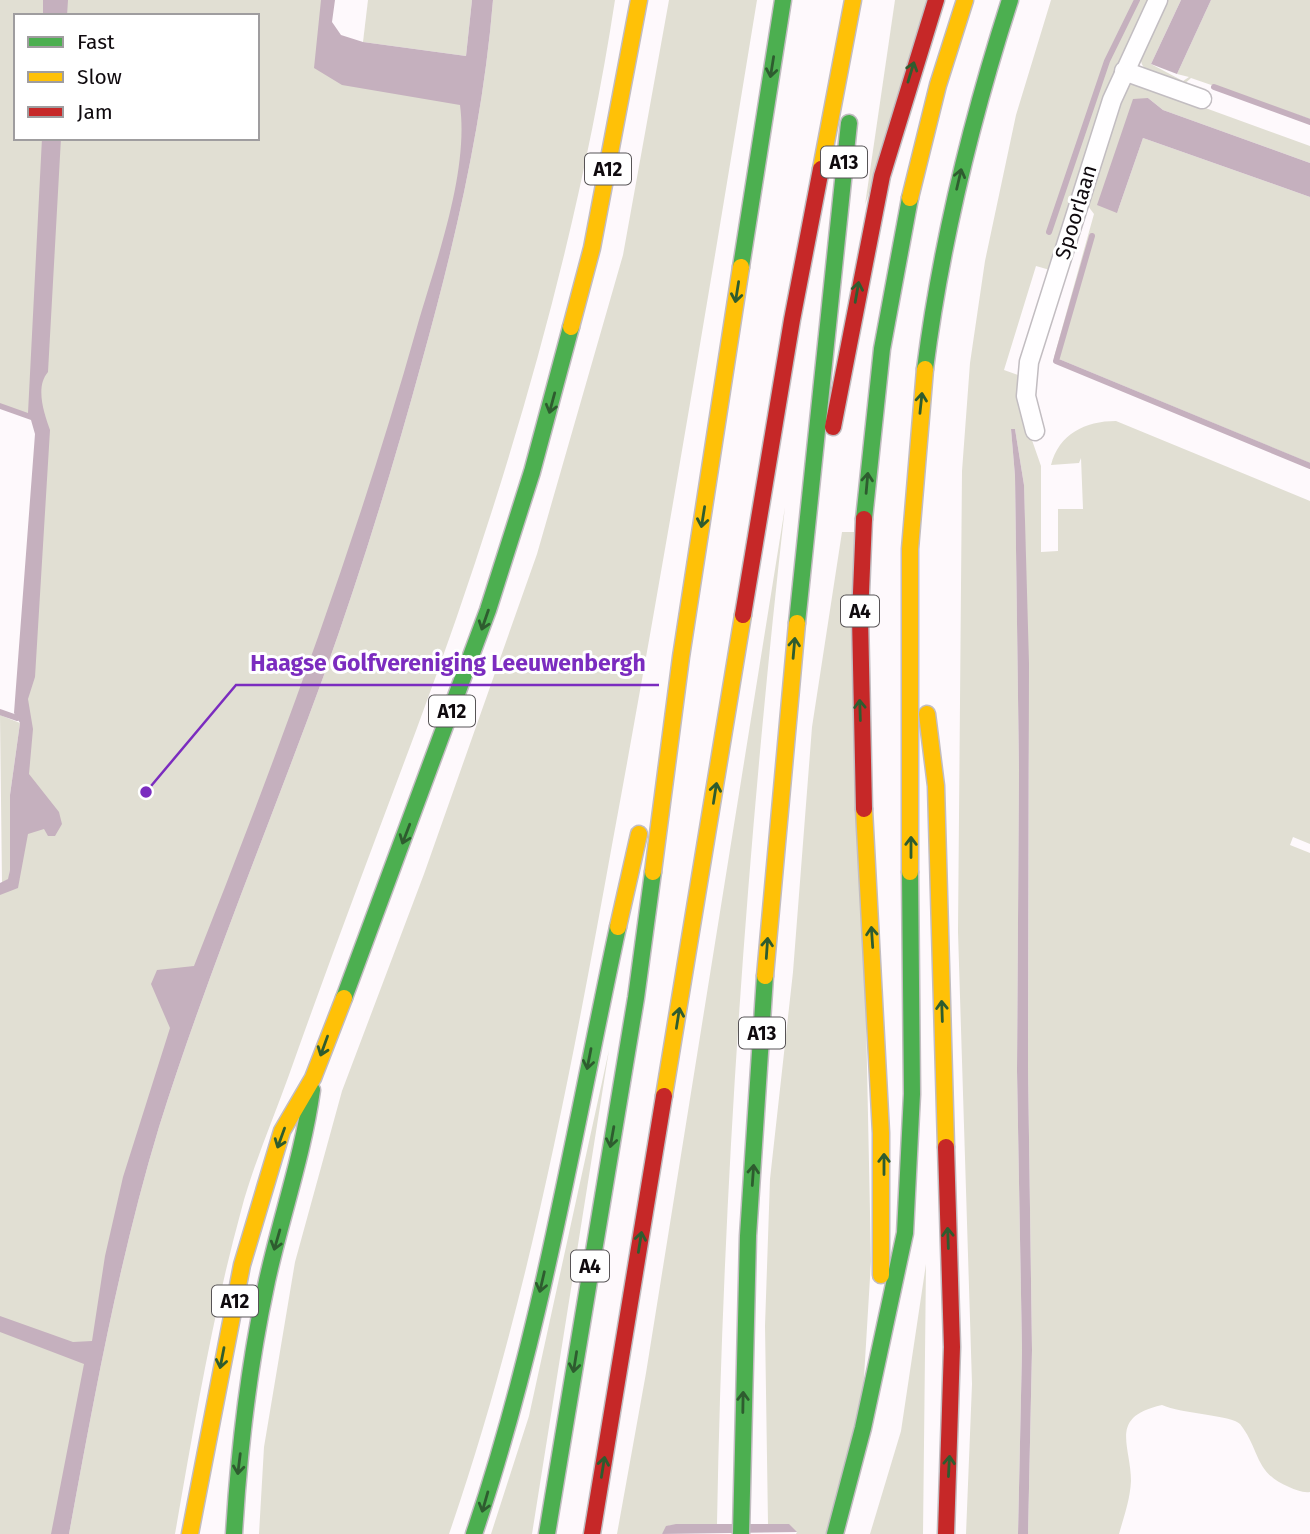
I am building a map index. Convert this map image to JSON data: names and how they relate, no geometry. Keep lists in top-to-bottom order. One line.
{"streets":{"highway":["A13","A12","A4"],"street":["Spoorlaan"]},"places":["Haagse Golfvereniging Leeuwenbergh"],"legend":["Fast","Slow","Jam"]}
